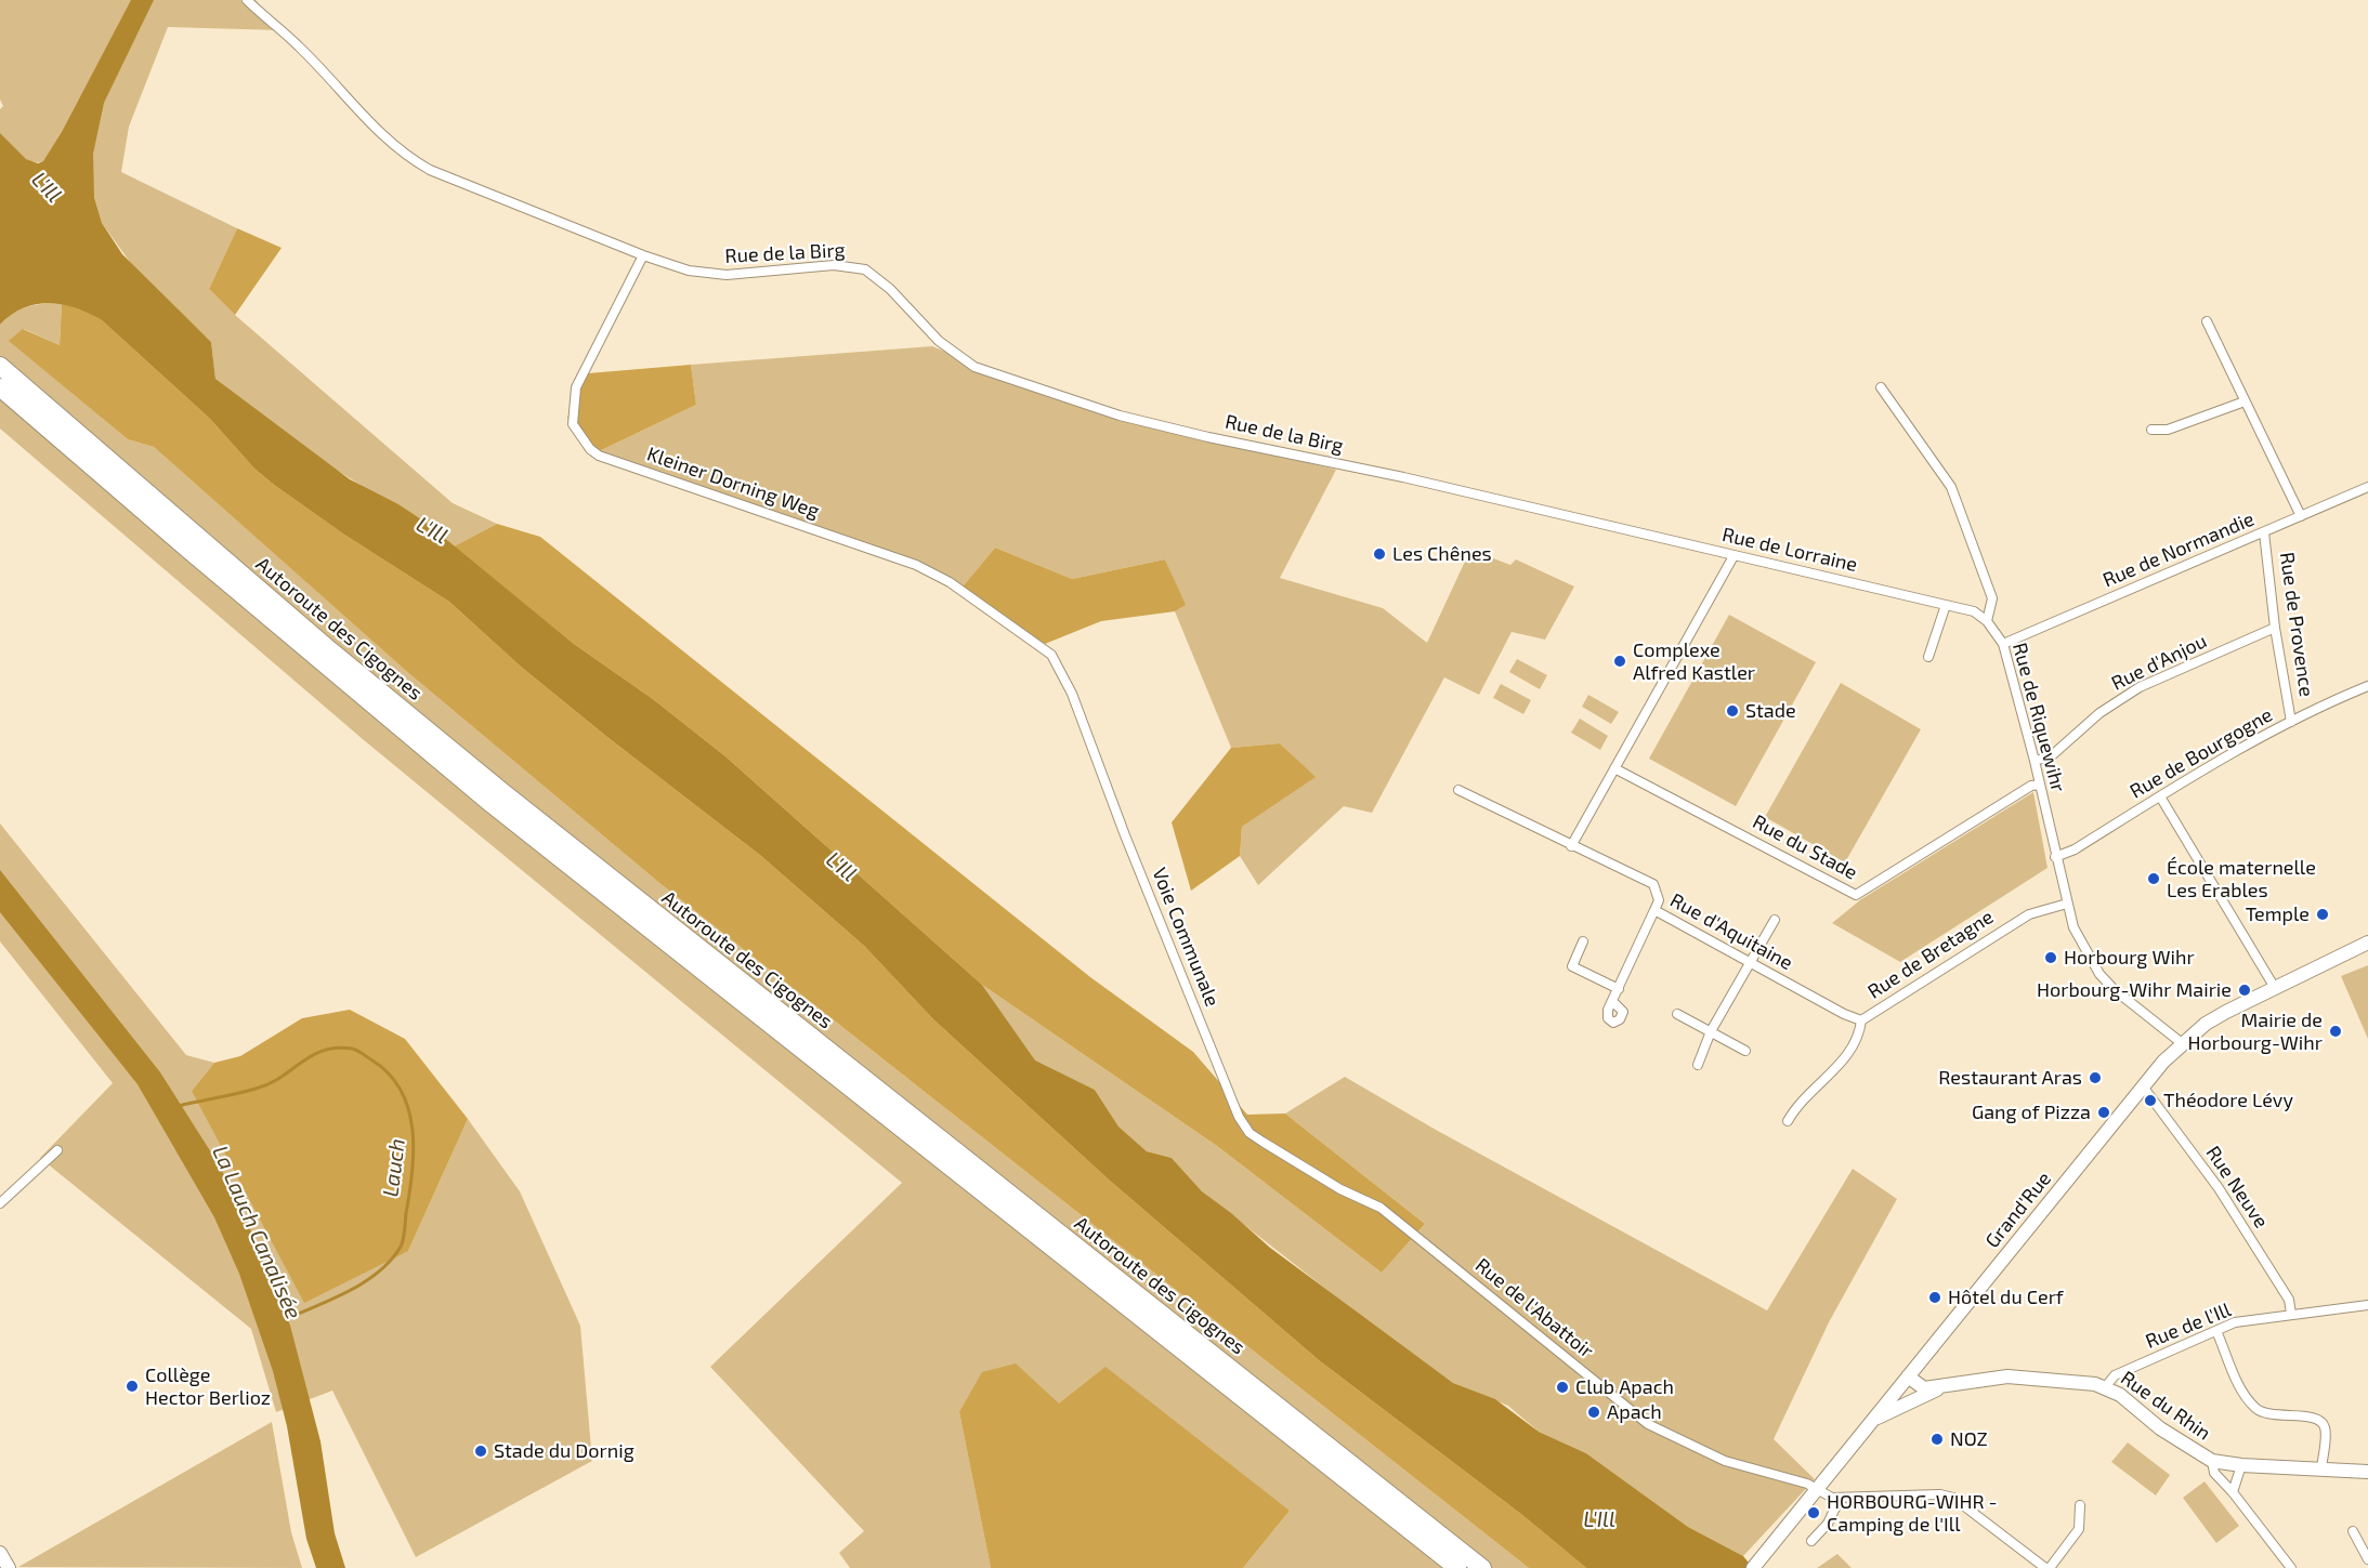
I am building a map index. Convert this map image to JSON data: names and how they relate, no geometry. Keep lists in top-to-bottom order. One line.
{"streets":{"highway":["Autoroute des Cigognes"],"main road":["Grand'Rue","Rue du Rhin"],"street":["Rue de la Birg","Kleiner Dorning Weg","Rue de Lorraine","Rue de Normandie","Rue de Provence","Rue d'Anjou","Rue de Riquewihr","Rue de Bourgogne","Rue du Stade","Rue d'Aquitaine","Voie Communale","Rue de Bretagne","Rue Neuve","Rue de l'Abattoir","Rue de l'Ill"]},"crossings":[["Rue de la Birg","Kleiner Dorning Weg"],["Rue de la Birg","Rue de Lorraine"],["Kleiner Dorning Weg","Voie Communale"],["Rue de Lorraine","Rue de Riquewihr"],["Rue de Normandie","Rue de Provence"],["Rue de Normandie","Rue de Riquewihr"],["Rue de Provence","Rue d'Anjou"],["Rue de Provence","Rue de Bourgogne"],["Rue d'Anjou","Rue de Riquewihr"],["Rue de Riquewihr","Rue de Bourgogne"],["Rue de Riquewihr","Rue du Stade"],["Rue de Riquewihr","Rue de Bretagne"],["Rue de Riquewihr","Grand'Rue"],["Rue d'Aquitaine","Rue de Bretagne"],["Voie Communale","Rue de l'Abattoir"],["Rue Neuve","Grand'Rue"],["Rue Neuve","Rue de l'Ill"],["Grand'Rue","Rue de l'Abattoir"],["Grand'Rue","Rue du Rhin"],["Rue de l'Ill","Rue du Rhin"]],"water":["L'Ill","Lauch","La Lauch Canalisée"],"places":["Les Chênes","Complexe Alfred Kastler","Stade","École maternelle Les Erables","Temple","Horbourg Wihr","Horbourg-Wihr Mairie","Mairie de Horbourg-Wihr","Restaurant Aras","Théodore Lévy","Gang of Pizza","Hôtel du Cerf","Collège Hector Berlioz","Club Apach","Apach","NOZ","Stade du Dornig","HORBOURG-WIHR - Camping de l'Ill"]}
